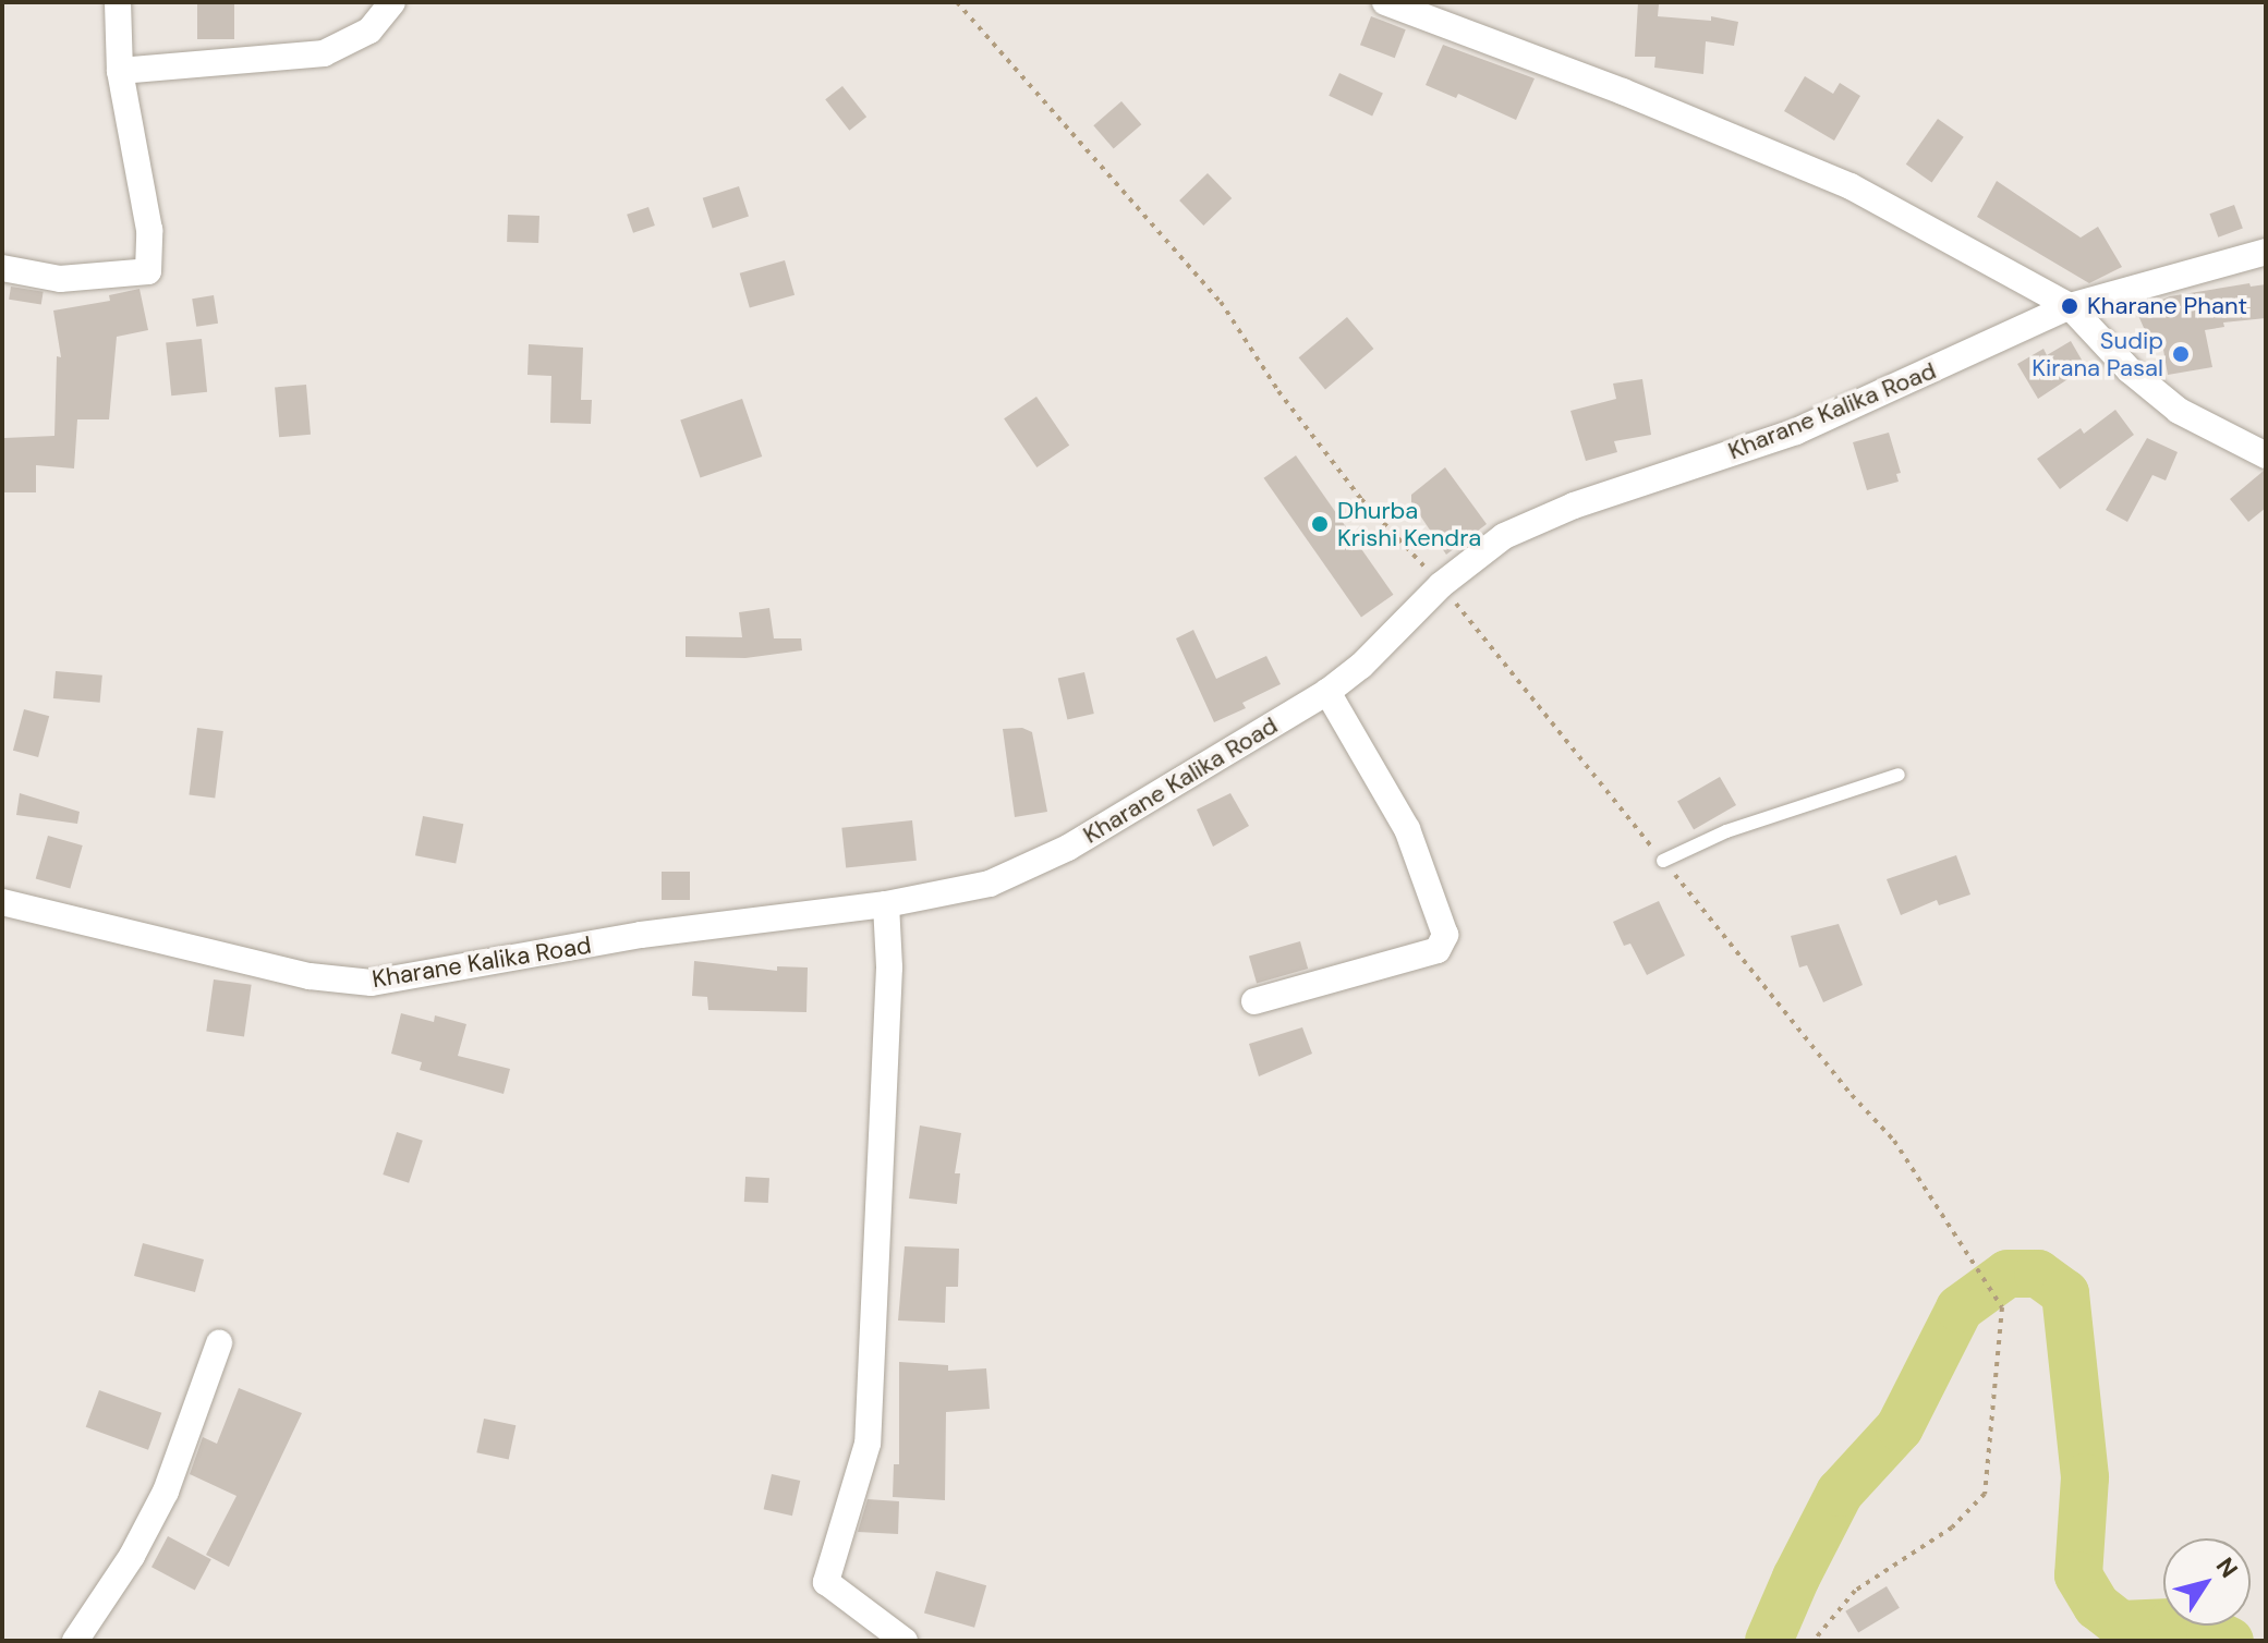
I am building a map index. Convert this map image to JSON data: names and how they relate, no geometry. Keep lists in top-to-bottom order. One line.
{"streets":{"street":["Kharane Kalika Road"]},"places":["Kharane Phant","Sudip Kirana Pasal","Dhurba Krishi Kendra"],"north":"top right"}
